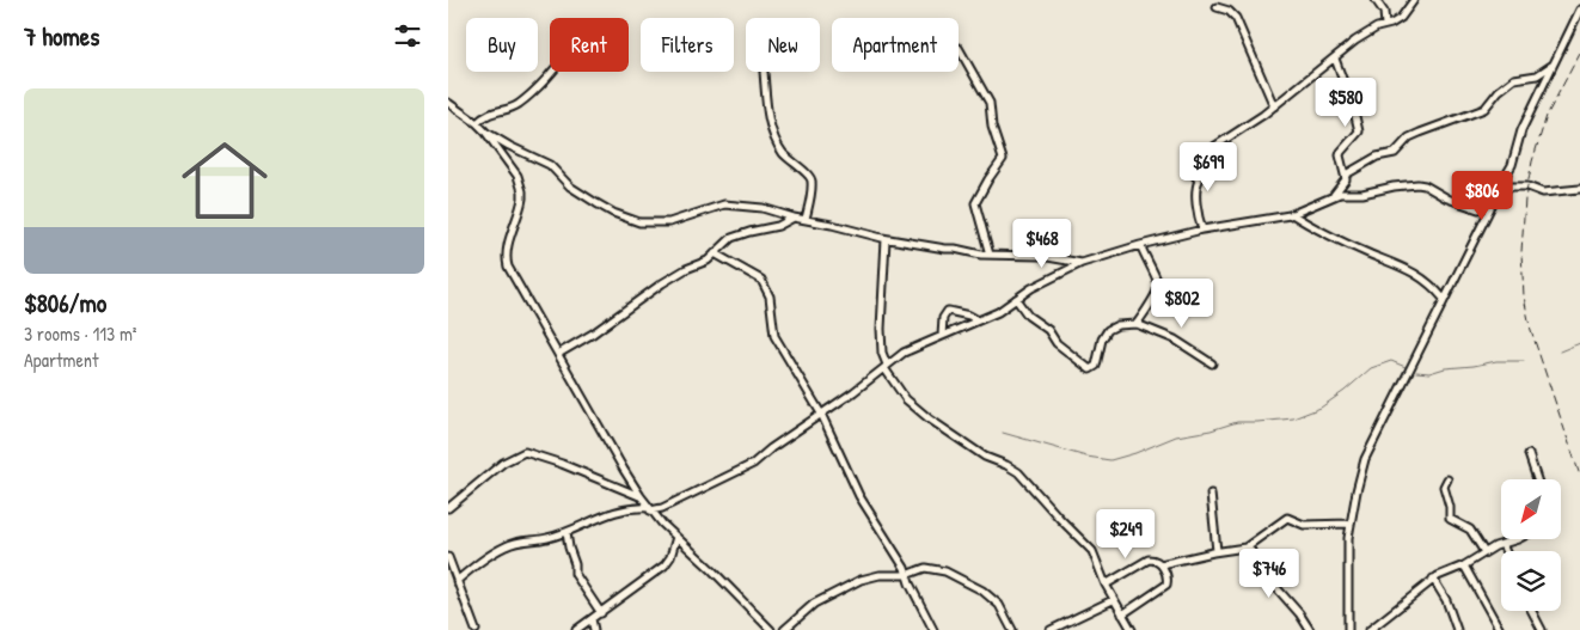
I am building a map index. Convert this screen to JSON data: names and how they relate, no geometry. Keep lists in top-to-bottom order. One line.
{"north":"bottom left","page":{"heading":"7 homes","chip":["Buy","Rent","Filters","New","Apartment"],"list":[{"name":"$806/mo","note":"3 rooms · 113 m² · Apartment"}],"price":["$580","$699","$806","$468","$802","$249","$746"]}}
